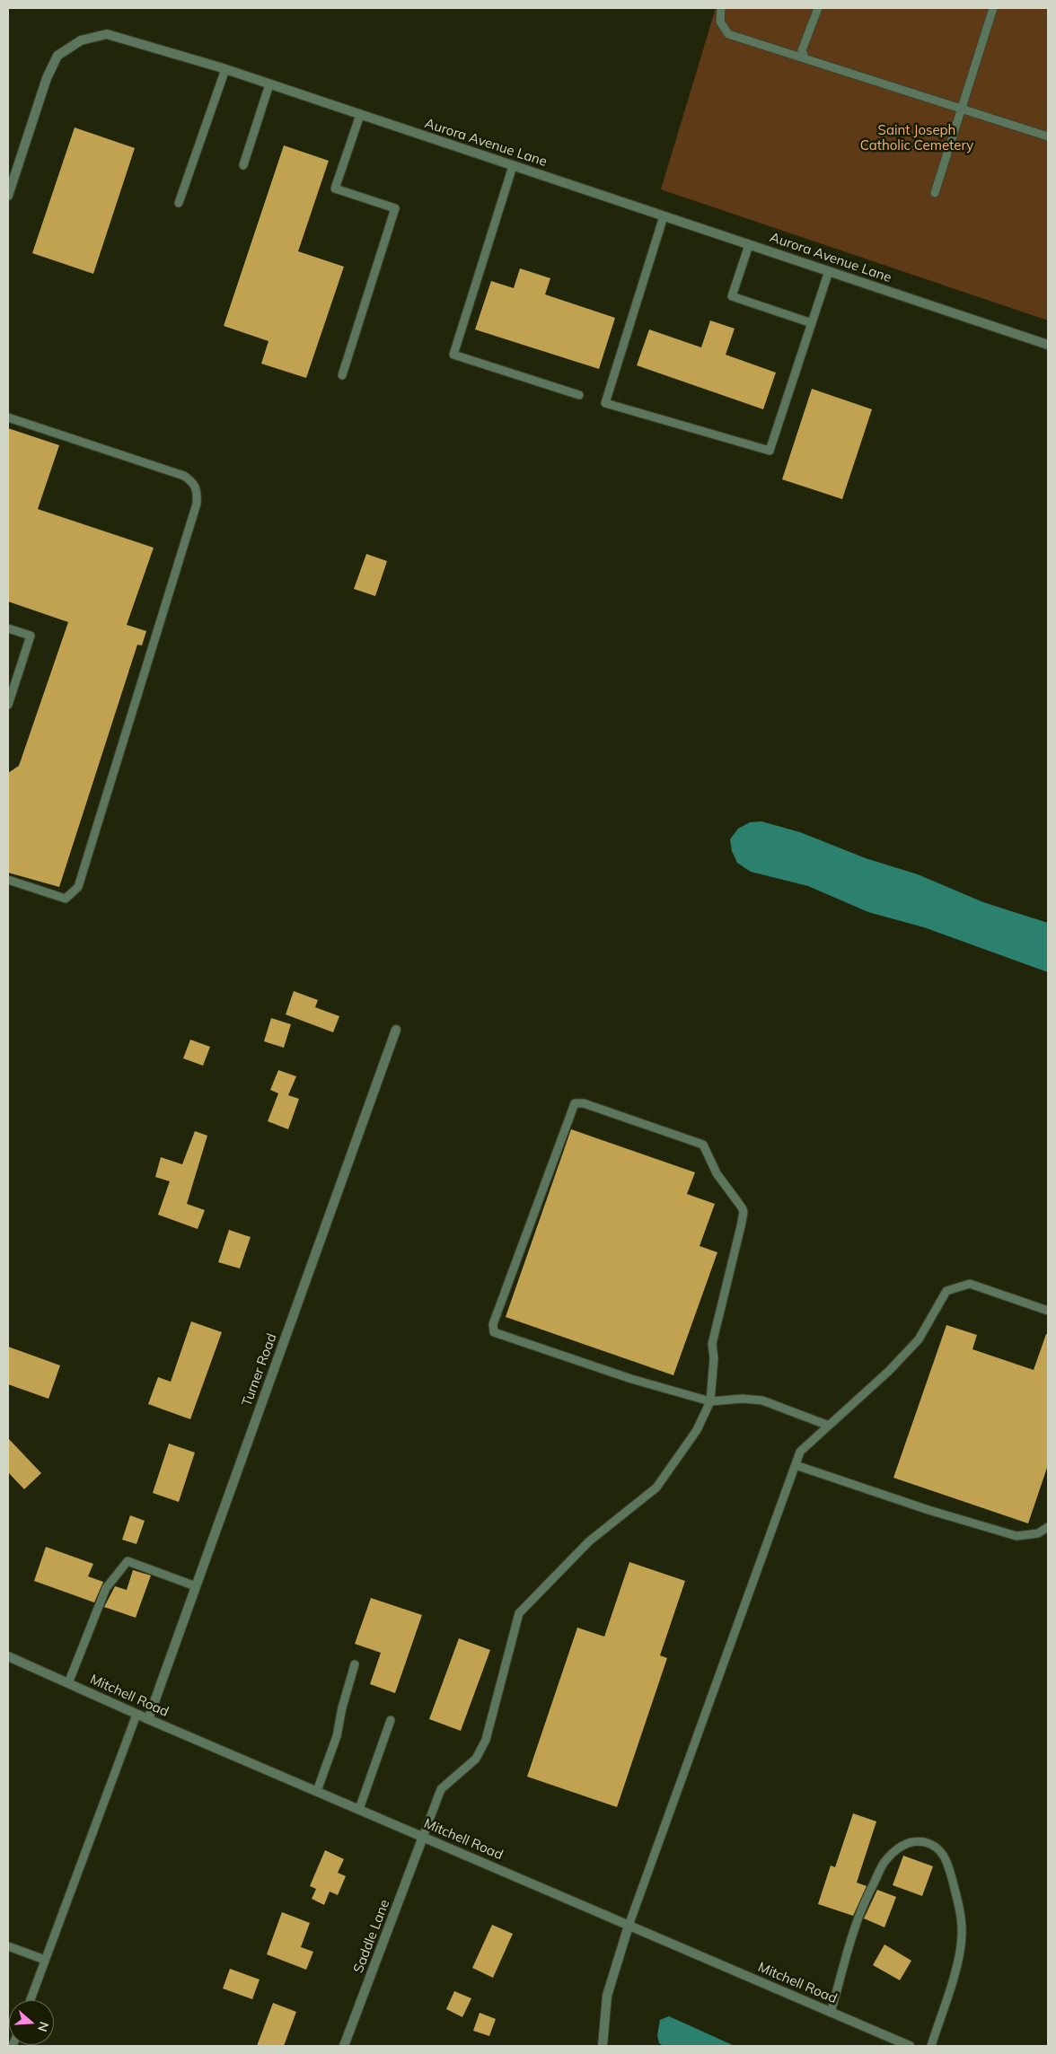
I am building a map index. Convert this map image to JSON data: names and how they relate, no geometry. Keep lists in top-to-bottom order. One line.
{"streets":{"street":["Aurora Avenue Lane","Turner Road","Mitchell Road","Saddle Lane"]},"crossings":[["Turner Road","Mitchell Road"],["Mitchell Road","Saddle Lane"]],"parks":["Saint Joseph Catholic Cemetery"],"north":"right"}
